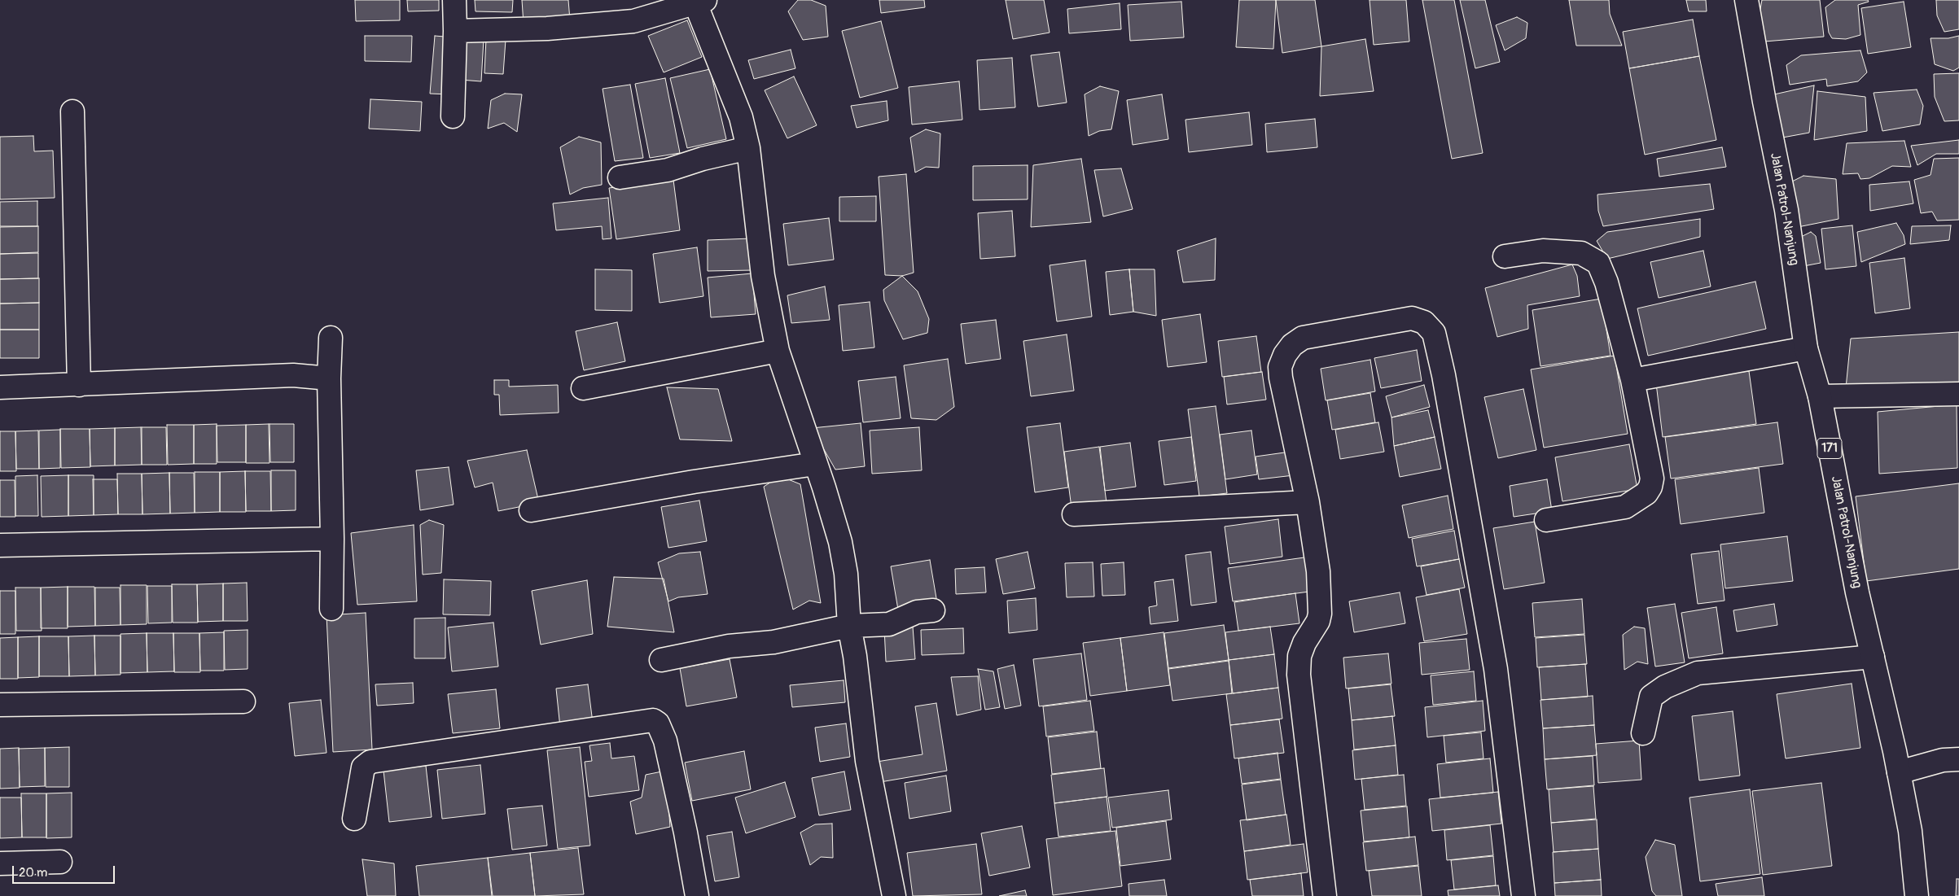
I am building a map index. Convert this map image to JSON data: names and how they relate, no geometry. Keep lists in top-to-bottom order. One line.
{"streets":{"street":["Jalan Patrol-Nanjung","171"]},"scale_bar":"20 m"}
